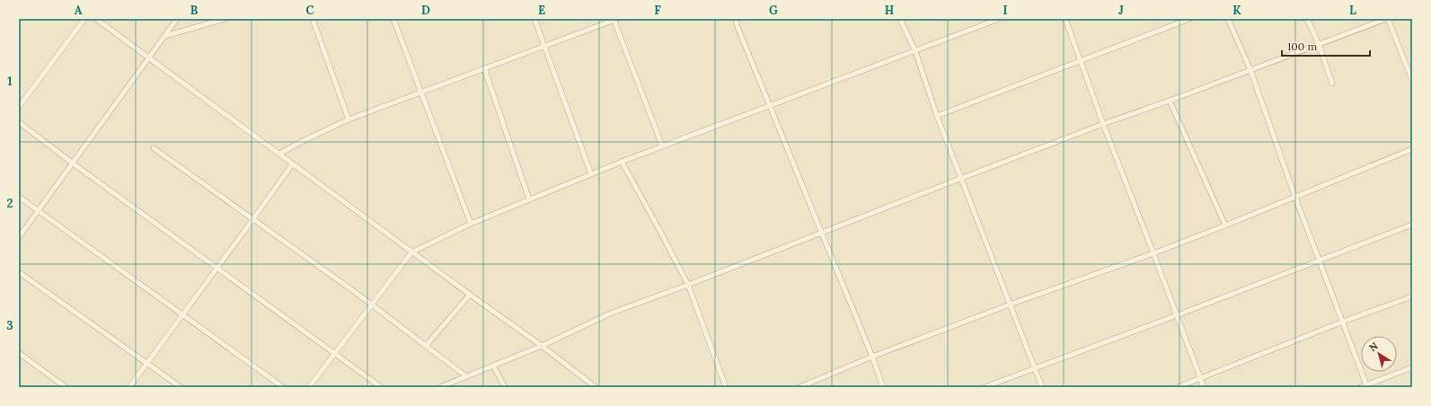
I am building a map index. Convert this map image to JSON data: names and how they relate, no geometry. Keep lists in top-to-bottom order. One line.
{"scale_bar":"100 m","north":"top left","grid":{"columns":["A","B","C","D","E","F","G","H","I","J","K","L"],"rows":["1","2","3"]}}
